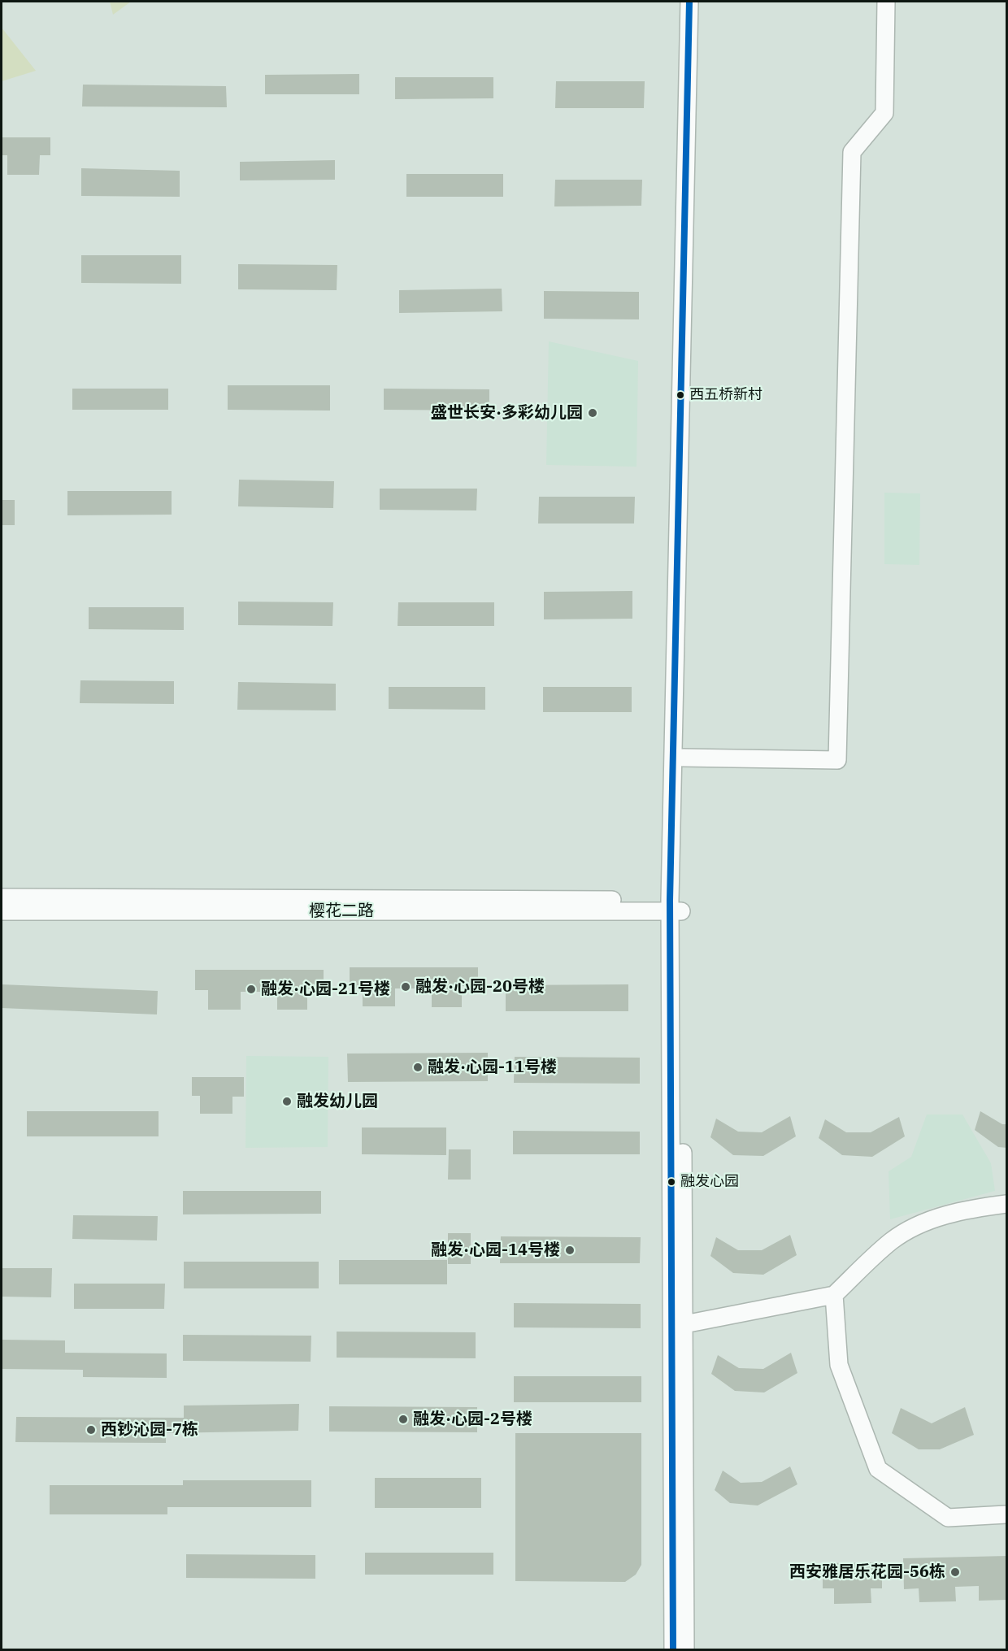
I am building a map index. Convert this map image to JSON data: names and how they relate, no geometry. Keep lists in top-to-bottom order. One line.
{"streets":{"street":["樱花二路"]},"places":["西五桥新村","盛世长安·多彩幼儿园","融发·心园-20号楼","融发·心园-21号楼","融发·心园-11号楼","融发幼儿园","融发心园","融发·心园-14号楼","融发·心园-2号楼","西钞沁园-7栋","西安雅居乐花园-56栋"]}
